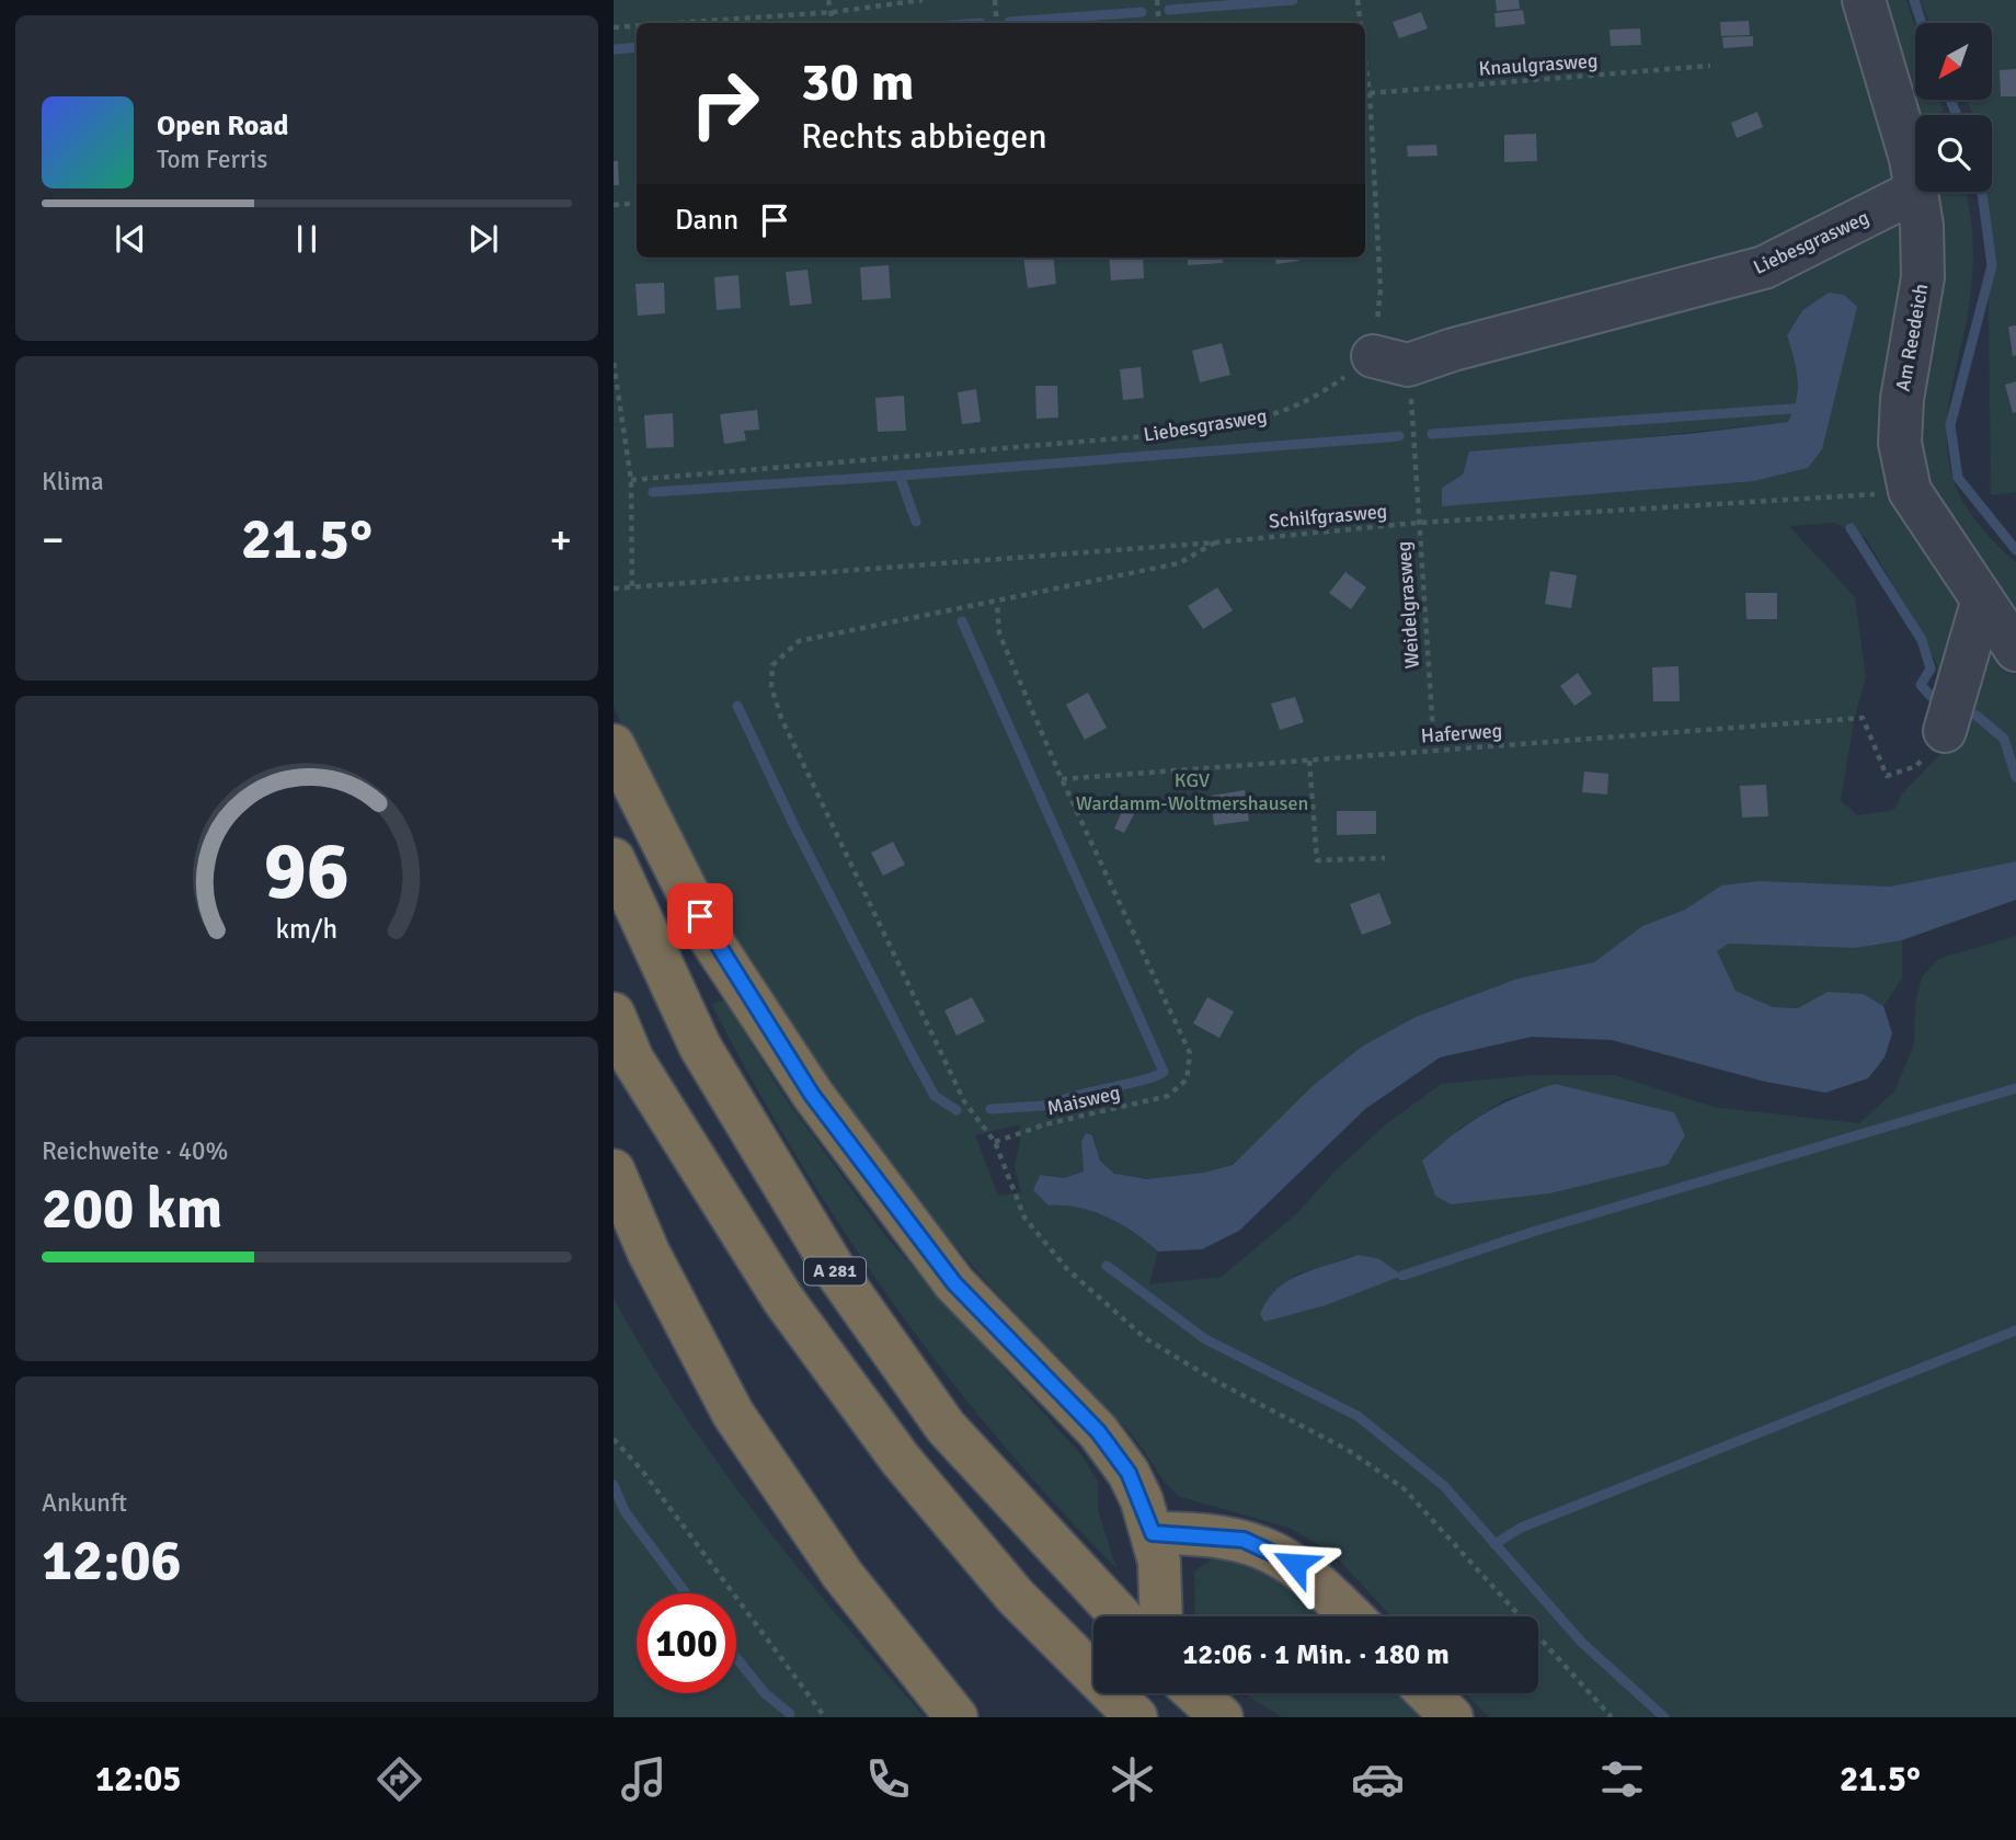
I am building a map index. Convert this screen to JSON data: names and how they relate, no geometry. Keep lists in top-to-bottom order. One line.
{"streets":{"highway":["A 281"],"street":["Liebesgrasweg","Am Reedeich"],"path":["Knaulgrasweg","Schilfgrasweg","Weidelgrasweg","Haferweg","Maisweg"]},"crossings":[["Knaulgrasweg","Weidelgrasweg"],["Liebesgrasweg","Weidelgrasweg"],["Am Reedeich","Schilfgrasweg"],["Schilfgrasweg","Weidelgrasweg"],["Schilfgrasweg","Maisweg"],["Weidelgrasweg","Haferweg"],["Haferweg","Maisweg"]],"parks":["KGV Wardamm-Woltmershausen"],"north":"bottom left","page":{"turn":["30 m","Rechts abbiegen"],"song":["Open Road","Tom Ferris"],"then":"Dann","tile":["Klima",["Reichweite · 40%","200 km"],["Ankunft","12:06"]],"heat":["−","21.5°","+"],"limit":"100","trip":"12:06 · 1 Min. · 180 m","tabs":["12:05","21.5°"],"gauge":["96","km/h"]}}
